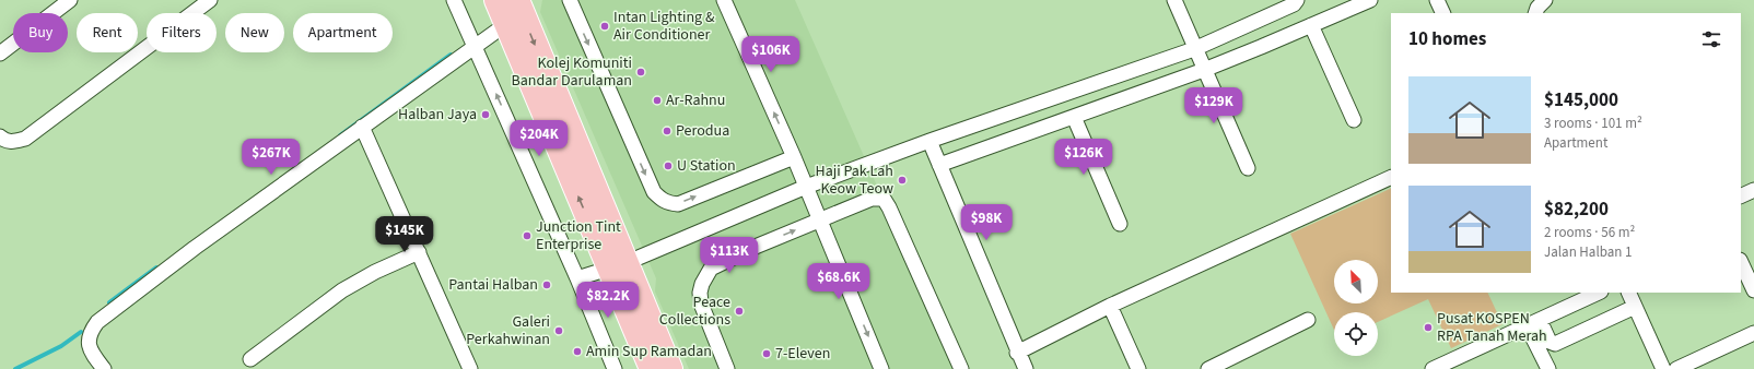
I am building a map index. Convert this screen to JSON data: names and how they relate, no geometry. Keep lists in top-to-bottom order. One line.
{"places":["Intan Lighting & Air Conditioner","Kolej Komuniti Bandar Darulaman","Ar-Rahnu","Halban Jaya","Perodua","U Station","Haji Pak Lah Keow Teow","Junction Tint Enterprise","Pantai Halban","Peace Collections","Pusat KOSPEN RPA Tanah Merah","Galeri Perkahwinan","Amin Sup Ramadan","7-Eleven"],"north":"top left","page":{"chip":["Buy","Rent","Filters","New","Apartment"],"heading":"10 homes","price":["$106K","$129K","$204K","$267K","$126K","$98K","$145K","$113K","$68.6K","$82.2K"],"list":[{"name":"$145,000","note":"3 rooms · 101 m² · Apartment"},{"name":"$82,200","note":"2 rooms · 56 m² · Jalan Halban 1"}]}}
